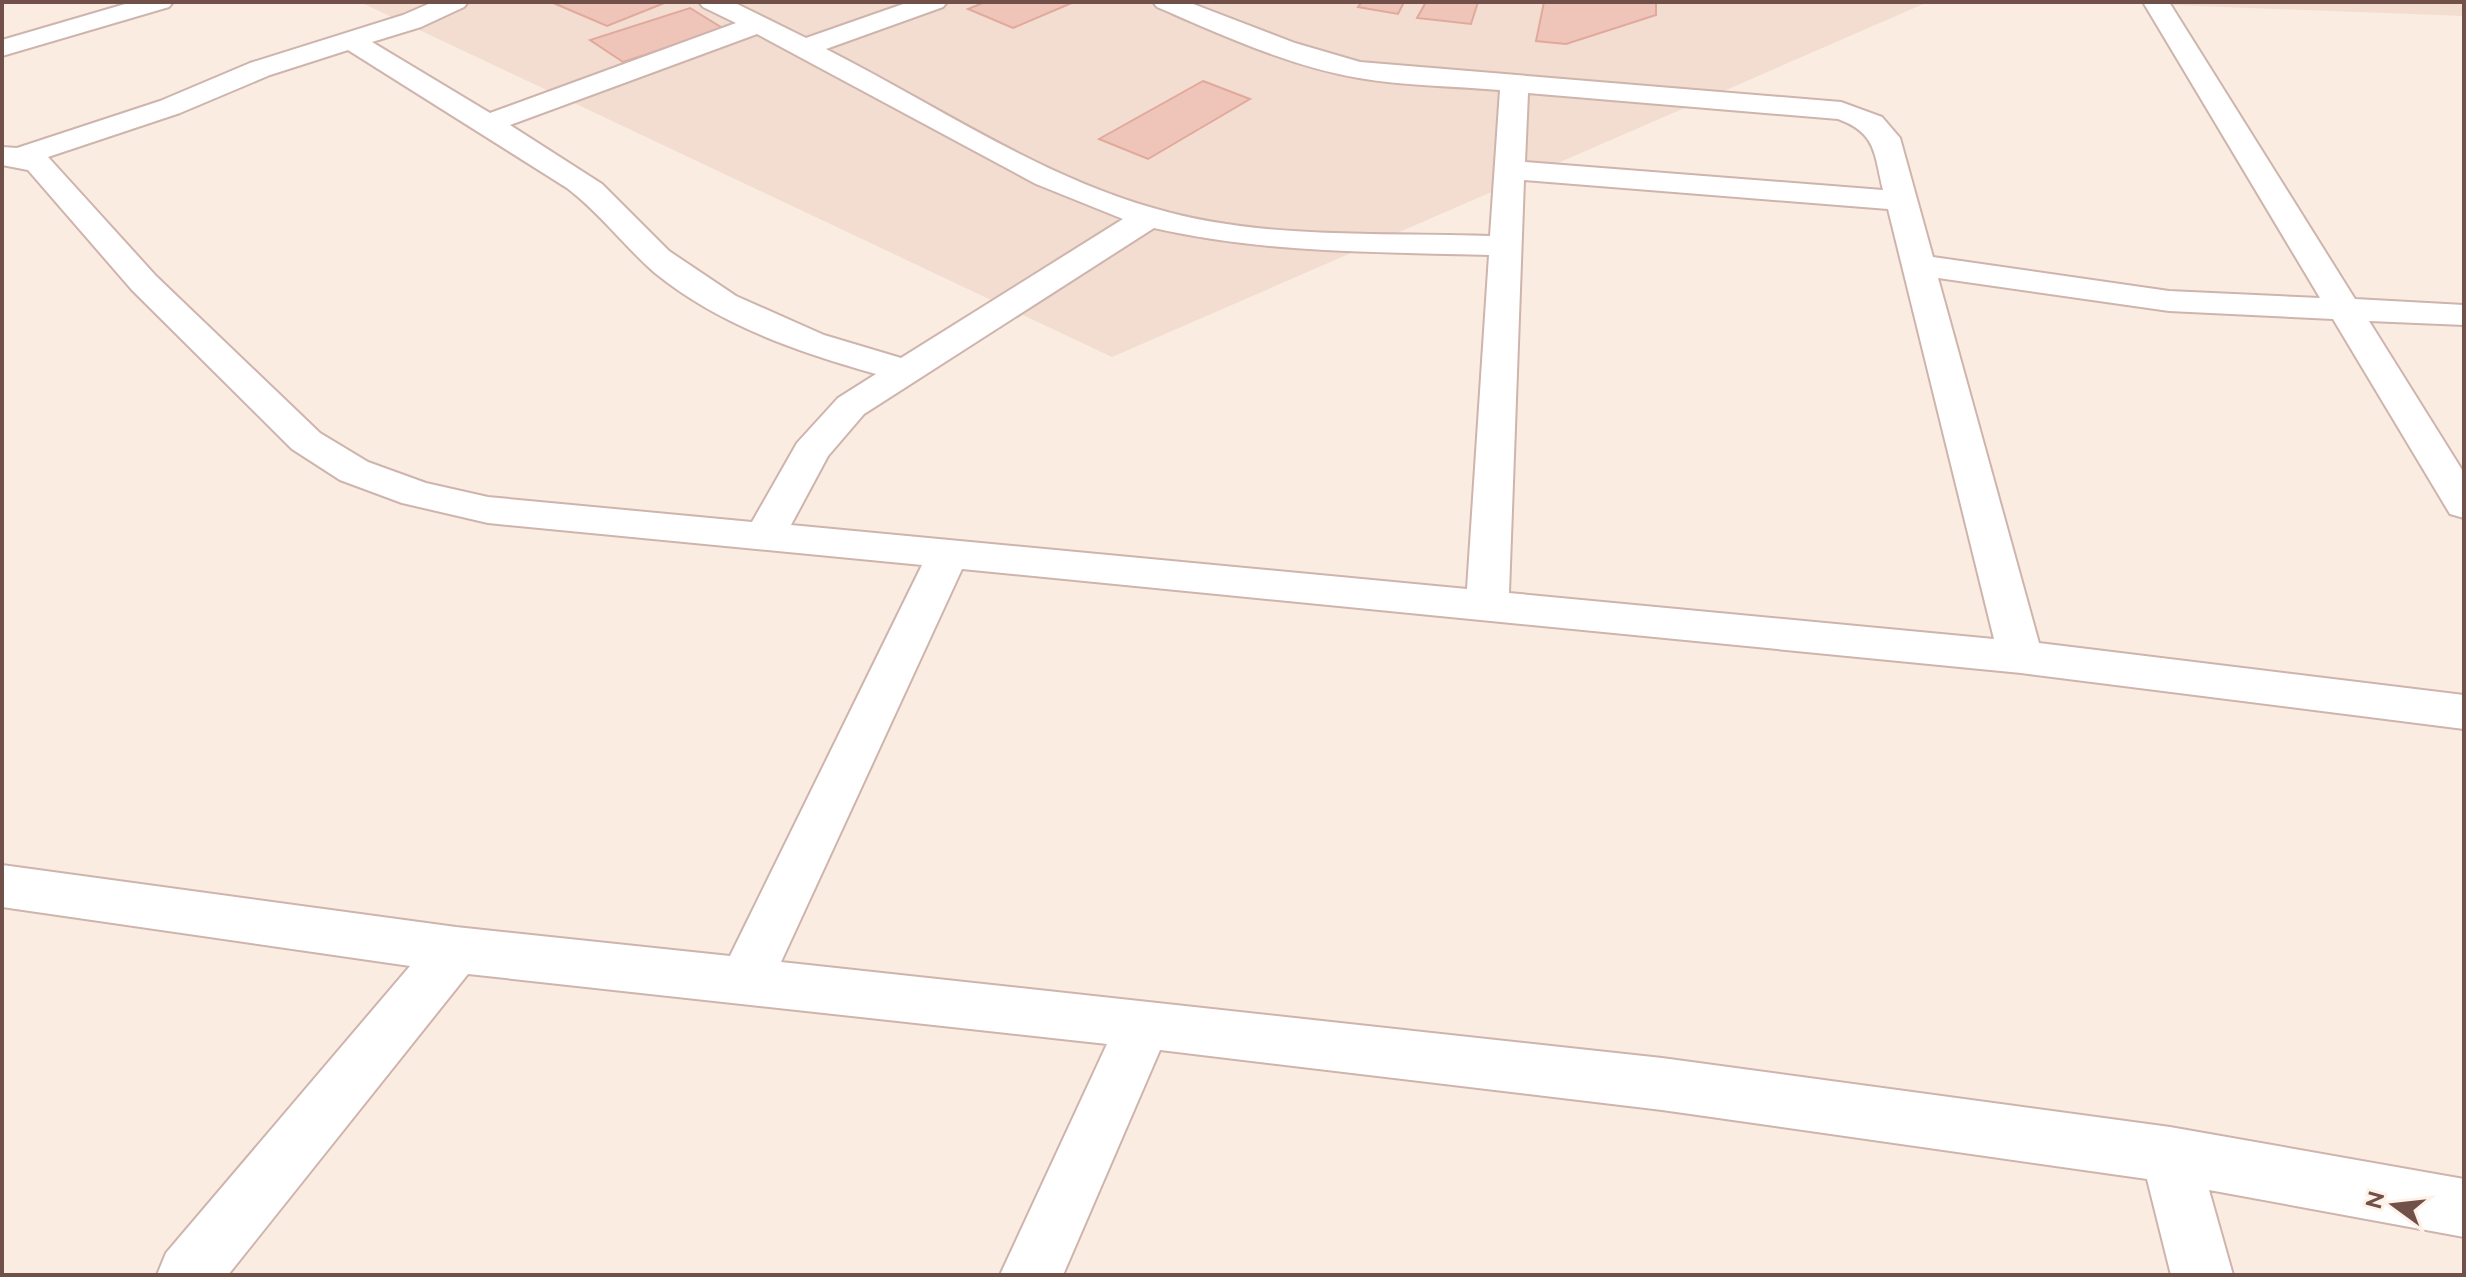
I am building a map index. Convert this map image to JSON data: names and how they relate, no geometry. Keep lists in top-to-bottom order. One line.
{"north":"left"}
